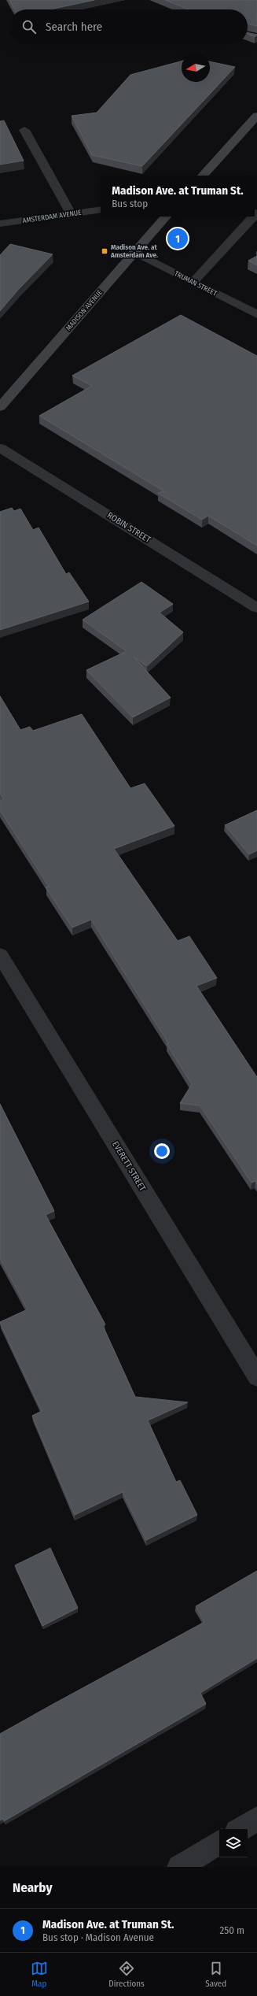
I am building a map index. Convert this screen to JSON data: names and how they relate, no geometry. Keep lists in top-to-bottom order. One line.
{"streets":{"main road":["MADISON AVENUE"],"street":["AMSTERDAM AVENUE","TRUMAN STREET","ROBIN STREET","EVERETT STREET"]},"crossings":[["TRUMAN STREET","MADISON AVENUE"]],"places":{"transit":["Madison Ave. at Amsterdam Ave."]},"north":"left","page":{"search":"Search here","popup":["Madison Ave. at Truman St.","Bus stop"],"pins":"1","heading":"Nearby","list":[{"mark":"1","name":"Madison Ave. at Truman St.","note":"Bus stop · Madison Avenue","value":"250 m"}],"nav":["Map","Directions","Saved"]}}
